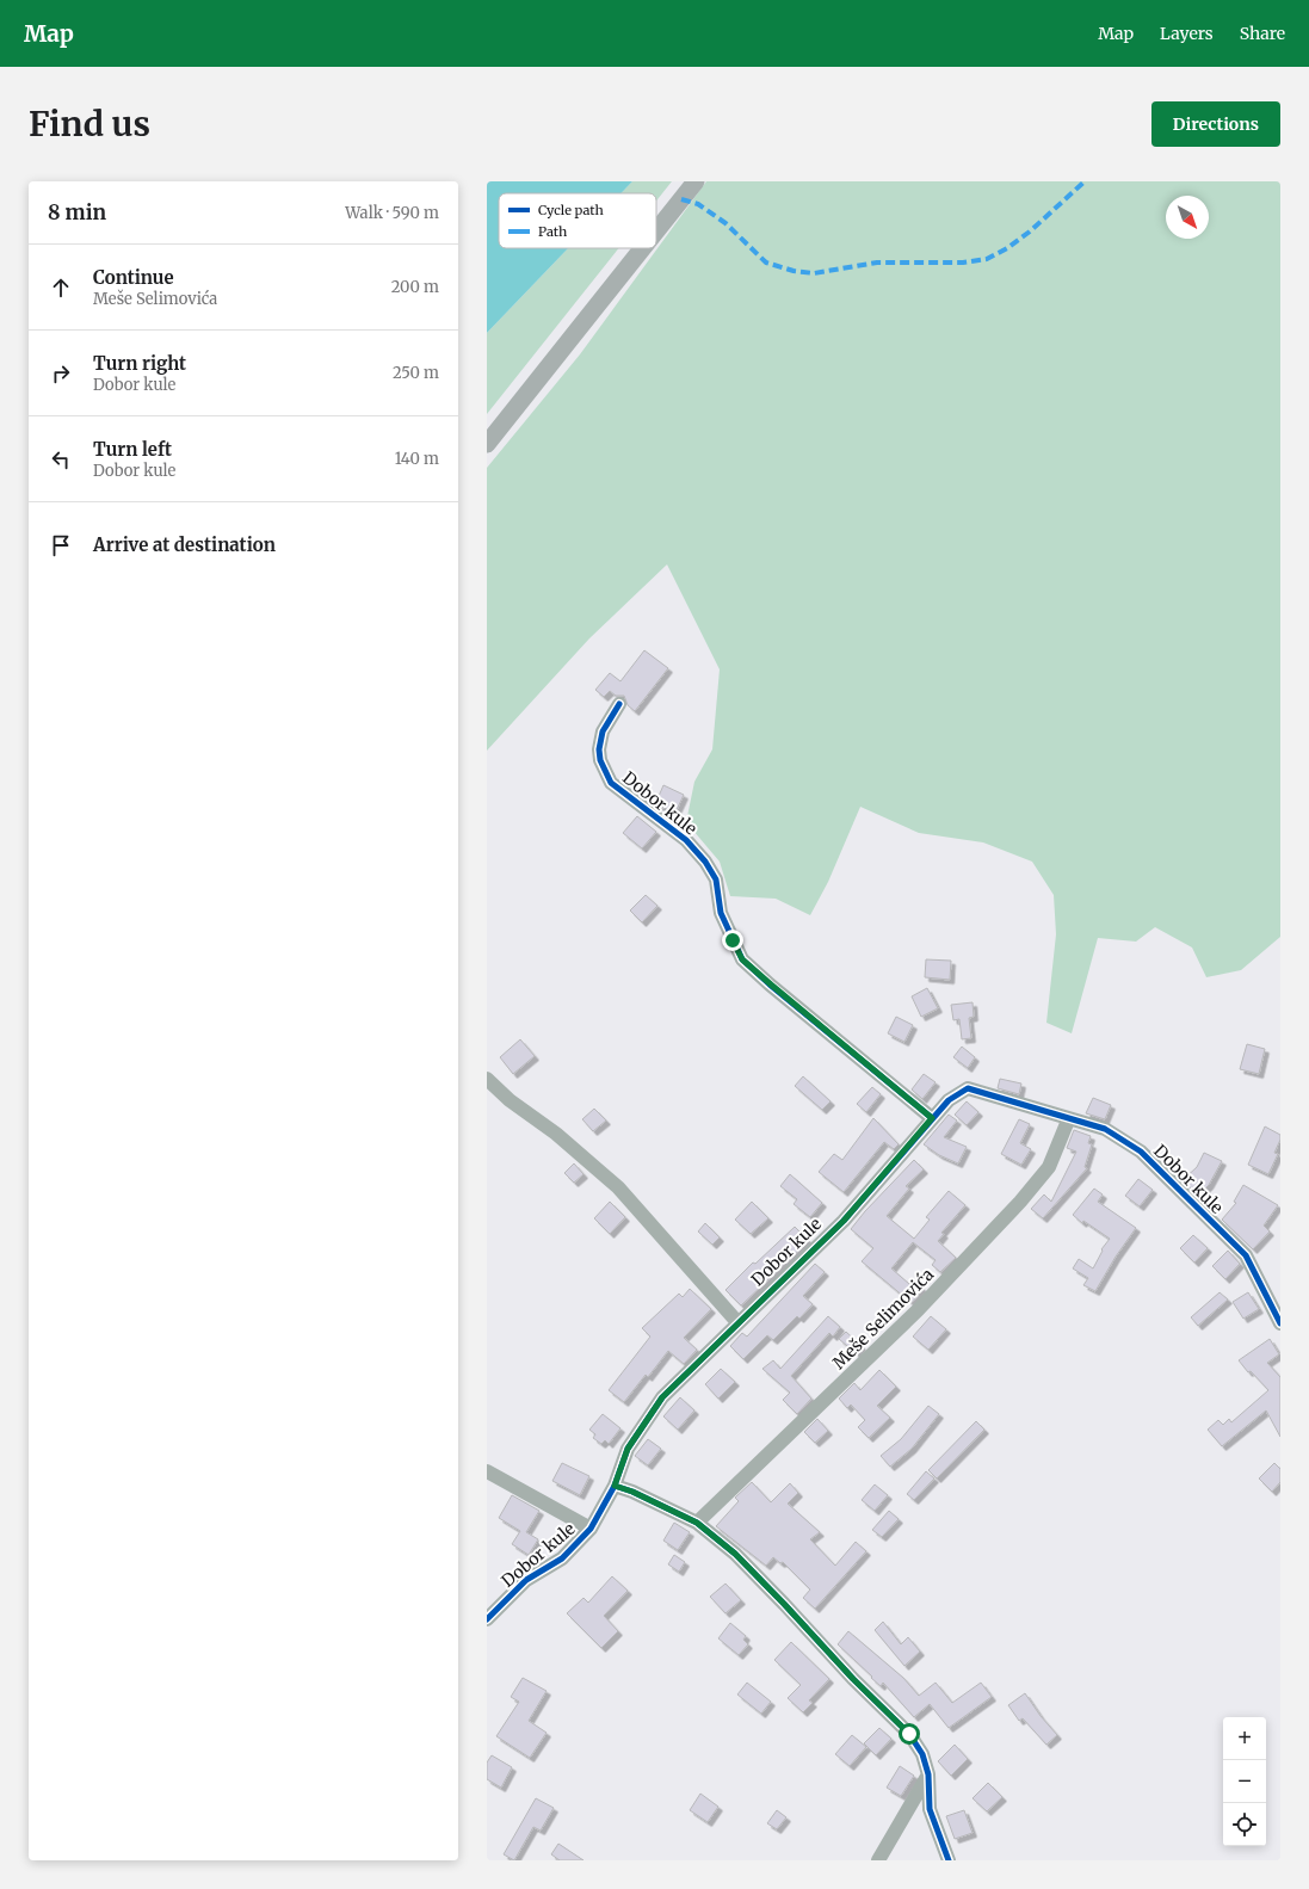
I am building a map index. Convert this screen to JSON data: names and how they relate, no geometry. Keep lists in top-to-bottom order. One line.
{"streets":{"street":["Dobor kule","Meše Selimovića"]},"crossings":[["Dobor kule","Meše Selimovića"]],"legend":["Cycle path","Path"],"north":"bottom right","page":{"header":"Map","nav":["Map","Layers","Share"],"buttons":"Directions","title":"Find us","heading":["8 min","Walk · 590 m"],"list":[["Continue","Meše Selimovića","200 m"],["Turn right","Dobor kule","250 m"],["Turn left","Dobor kule","140 m"],"Arrive at destination"],"map_buttons":["+","−"]}}
